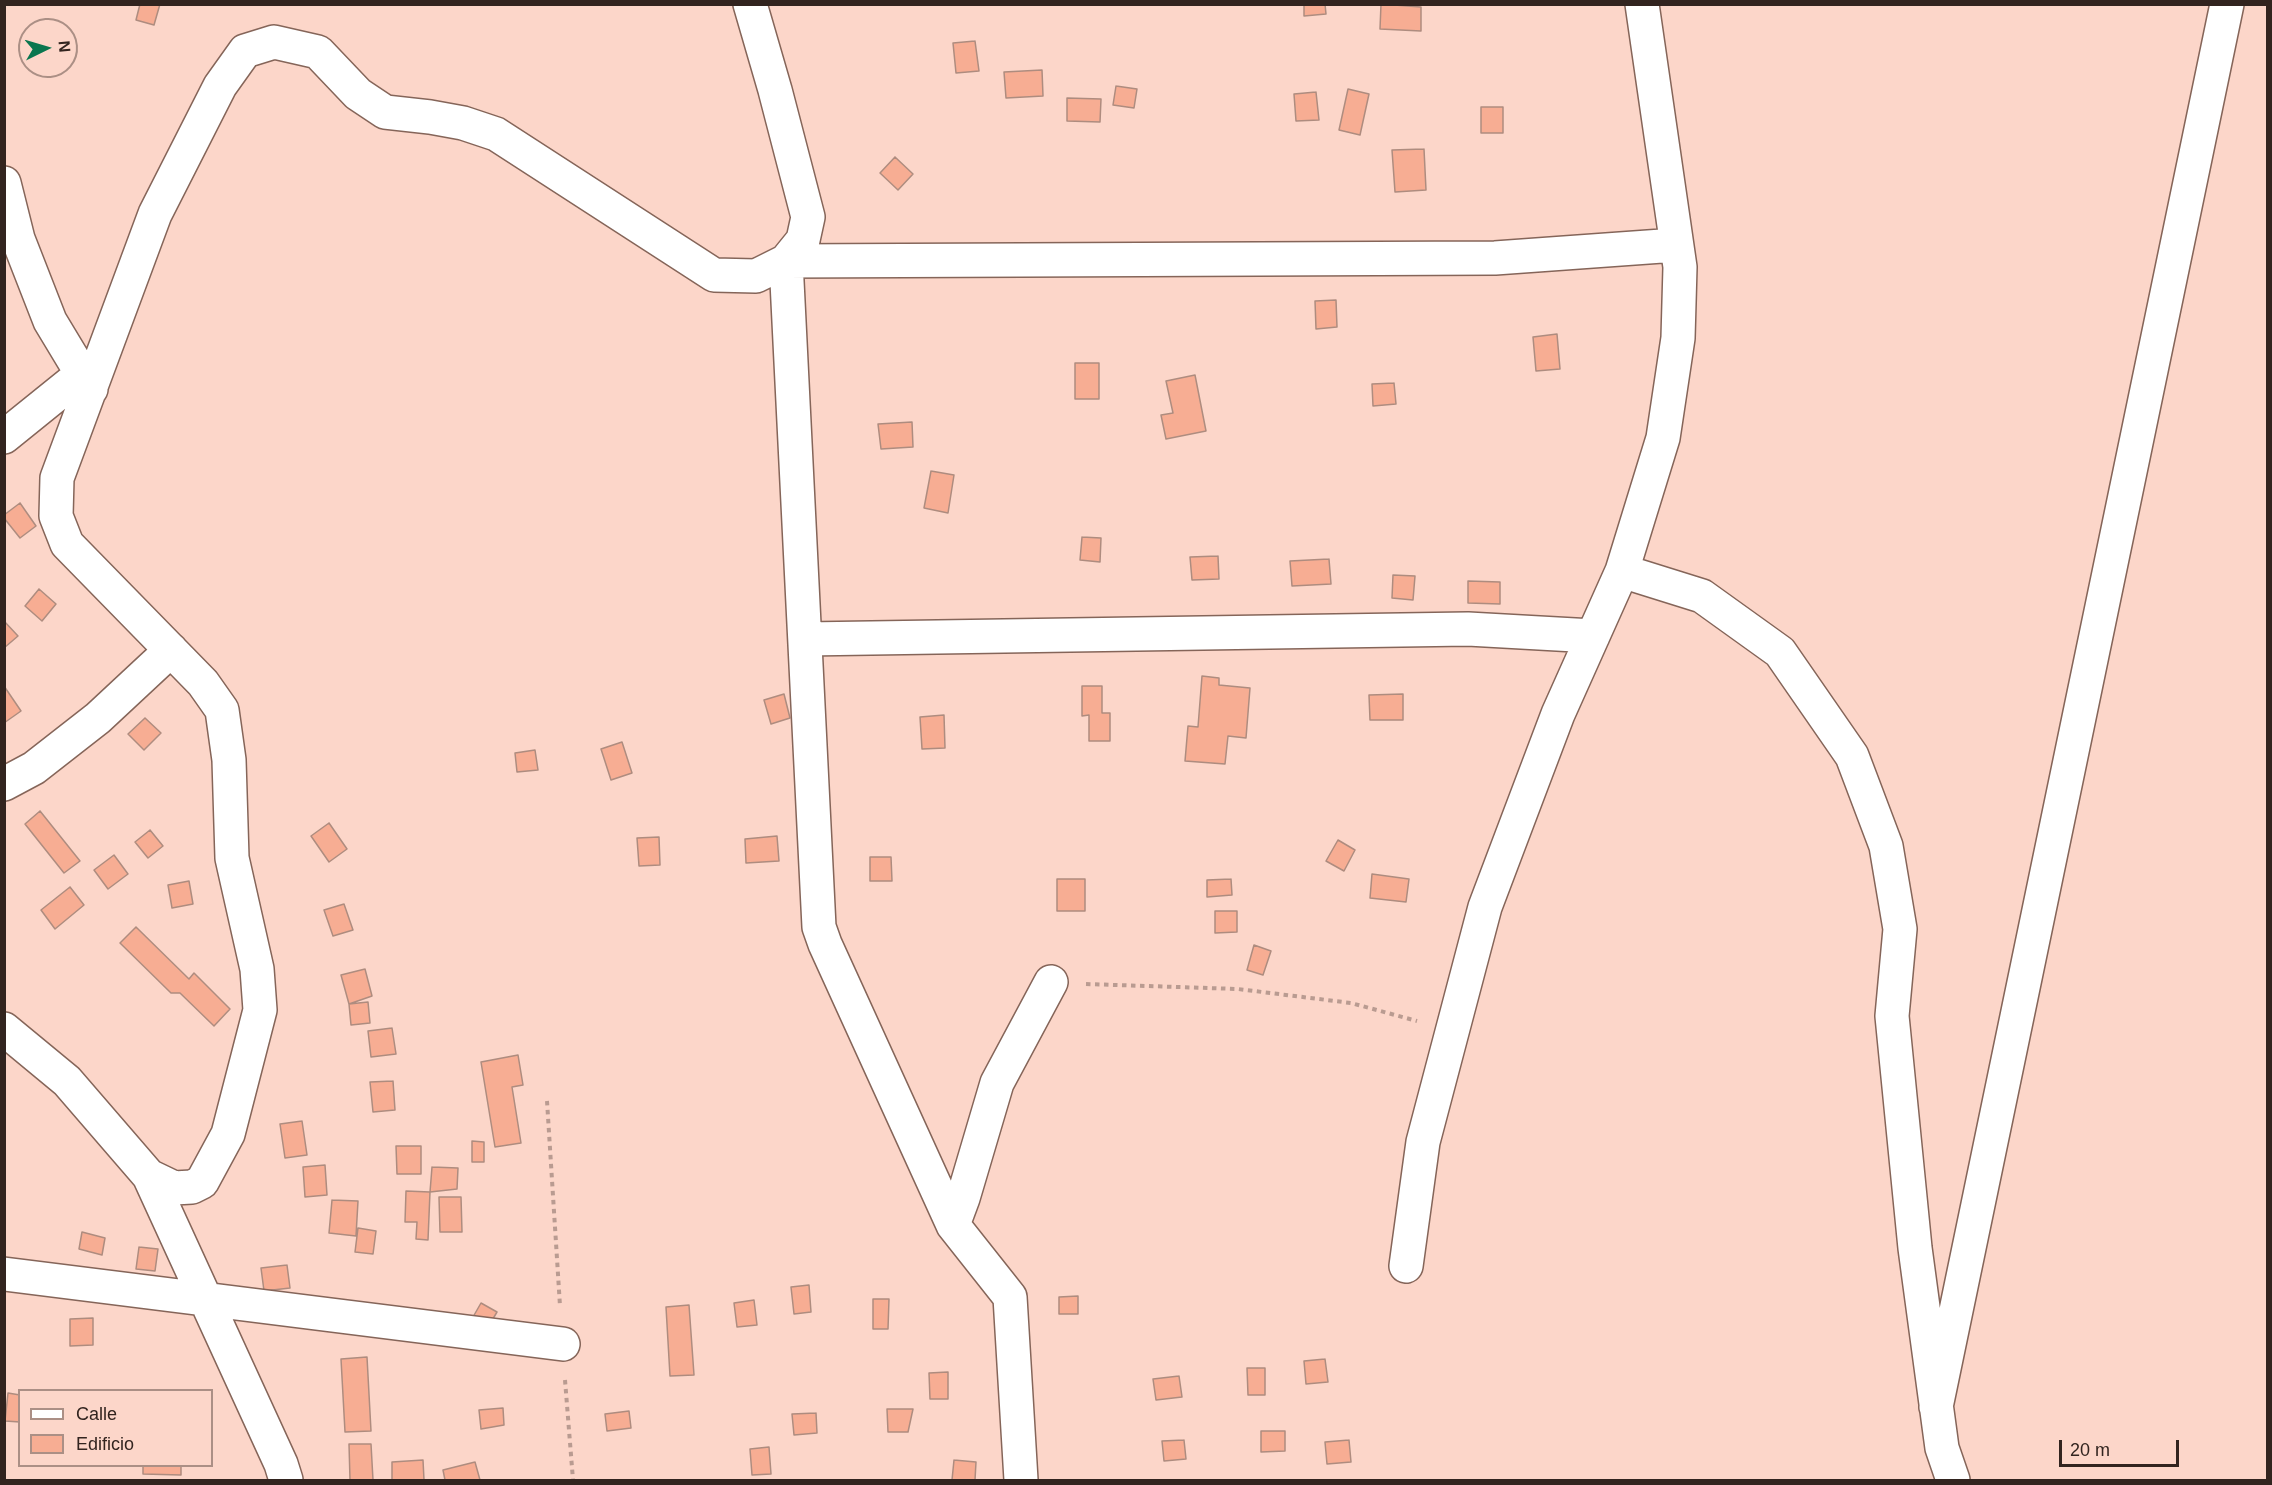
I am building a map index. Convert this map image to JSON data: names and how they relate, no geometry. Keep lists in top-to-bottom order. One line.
{"legend":["Calle","Edificio"],"scale_bar":"20 m","north":"right"}
